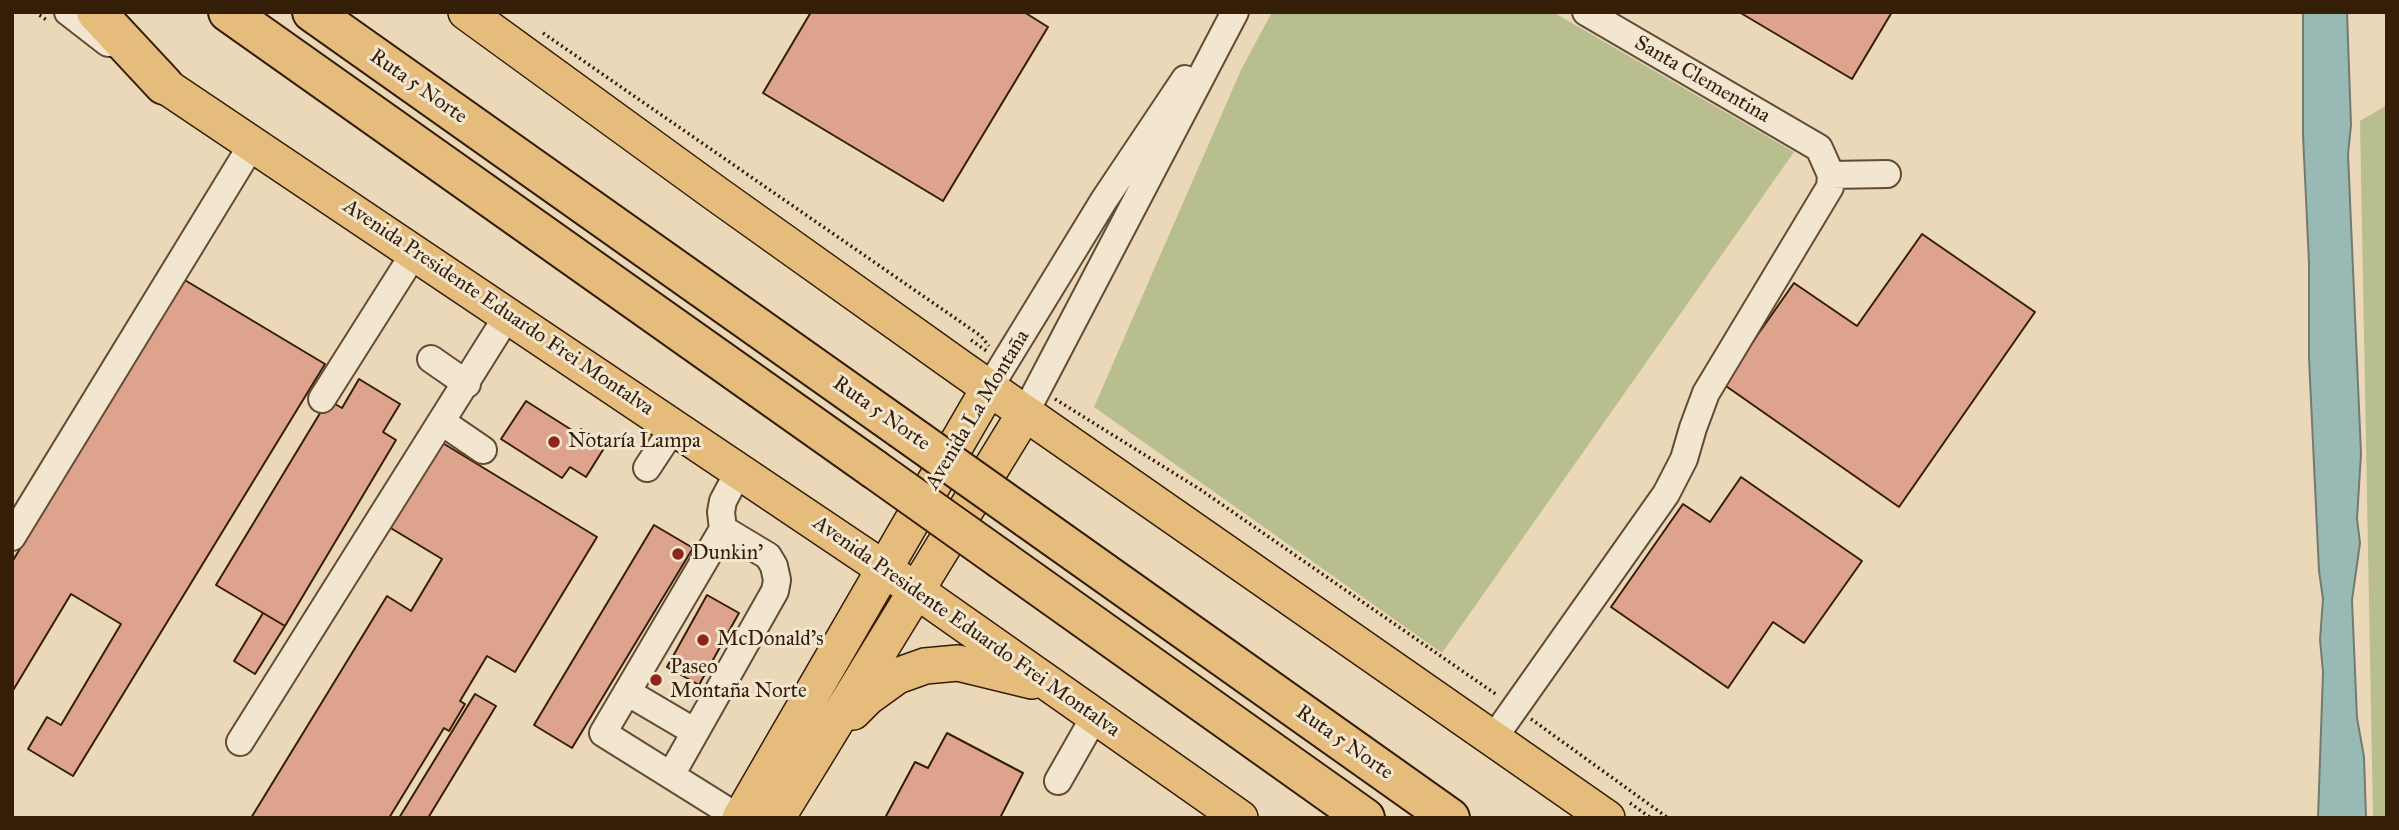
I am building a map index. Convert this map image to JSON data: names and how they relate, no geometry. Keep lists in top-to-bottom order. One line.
{"streets":{"highway":["Ruta 5 Norte"],"main road":["Avenida Presidente Eduardo Frei Montalva","Avenida La Montaña"],"street":["Santa Clementina"]},"crossings":[["Avenida Presidente Eduardo Frei Montalva","Avenida La Montaña"]],"places":["Notaría Lampa","Dunkin'","McDonald's","Paseo Montaña Norte"]}
